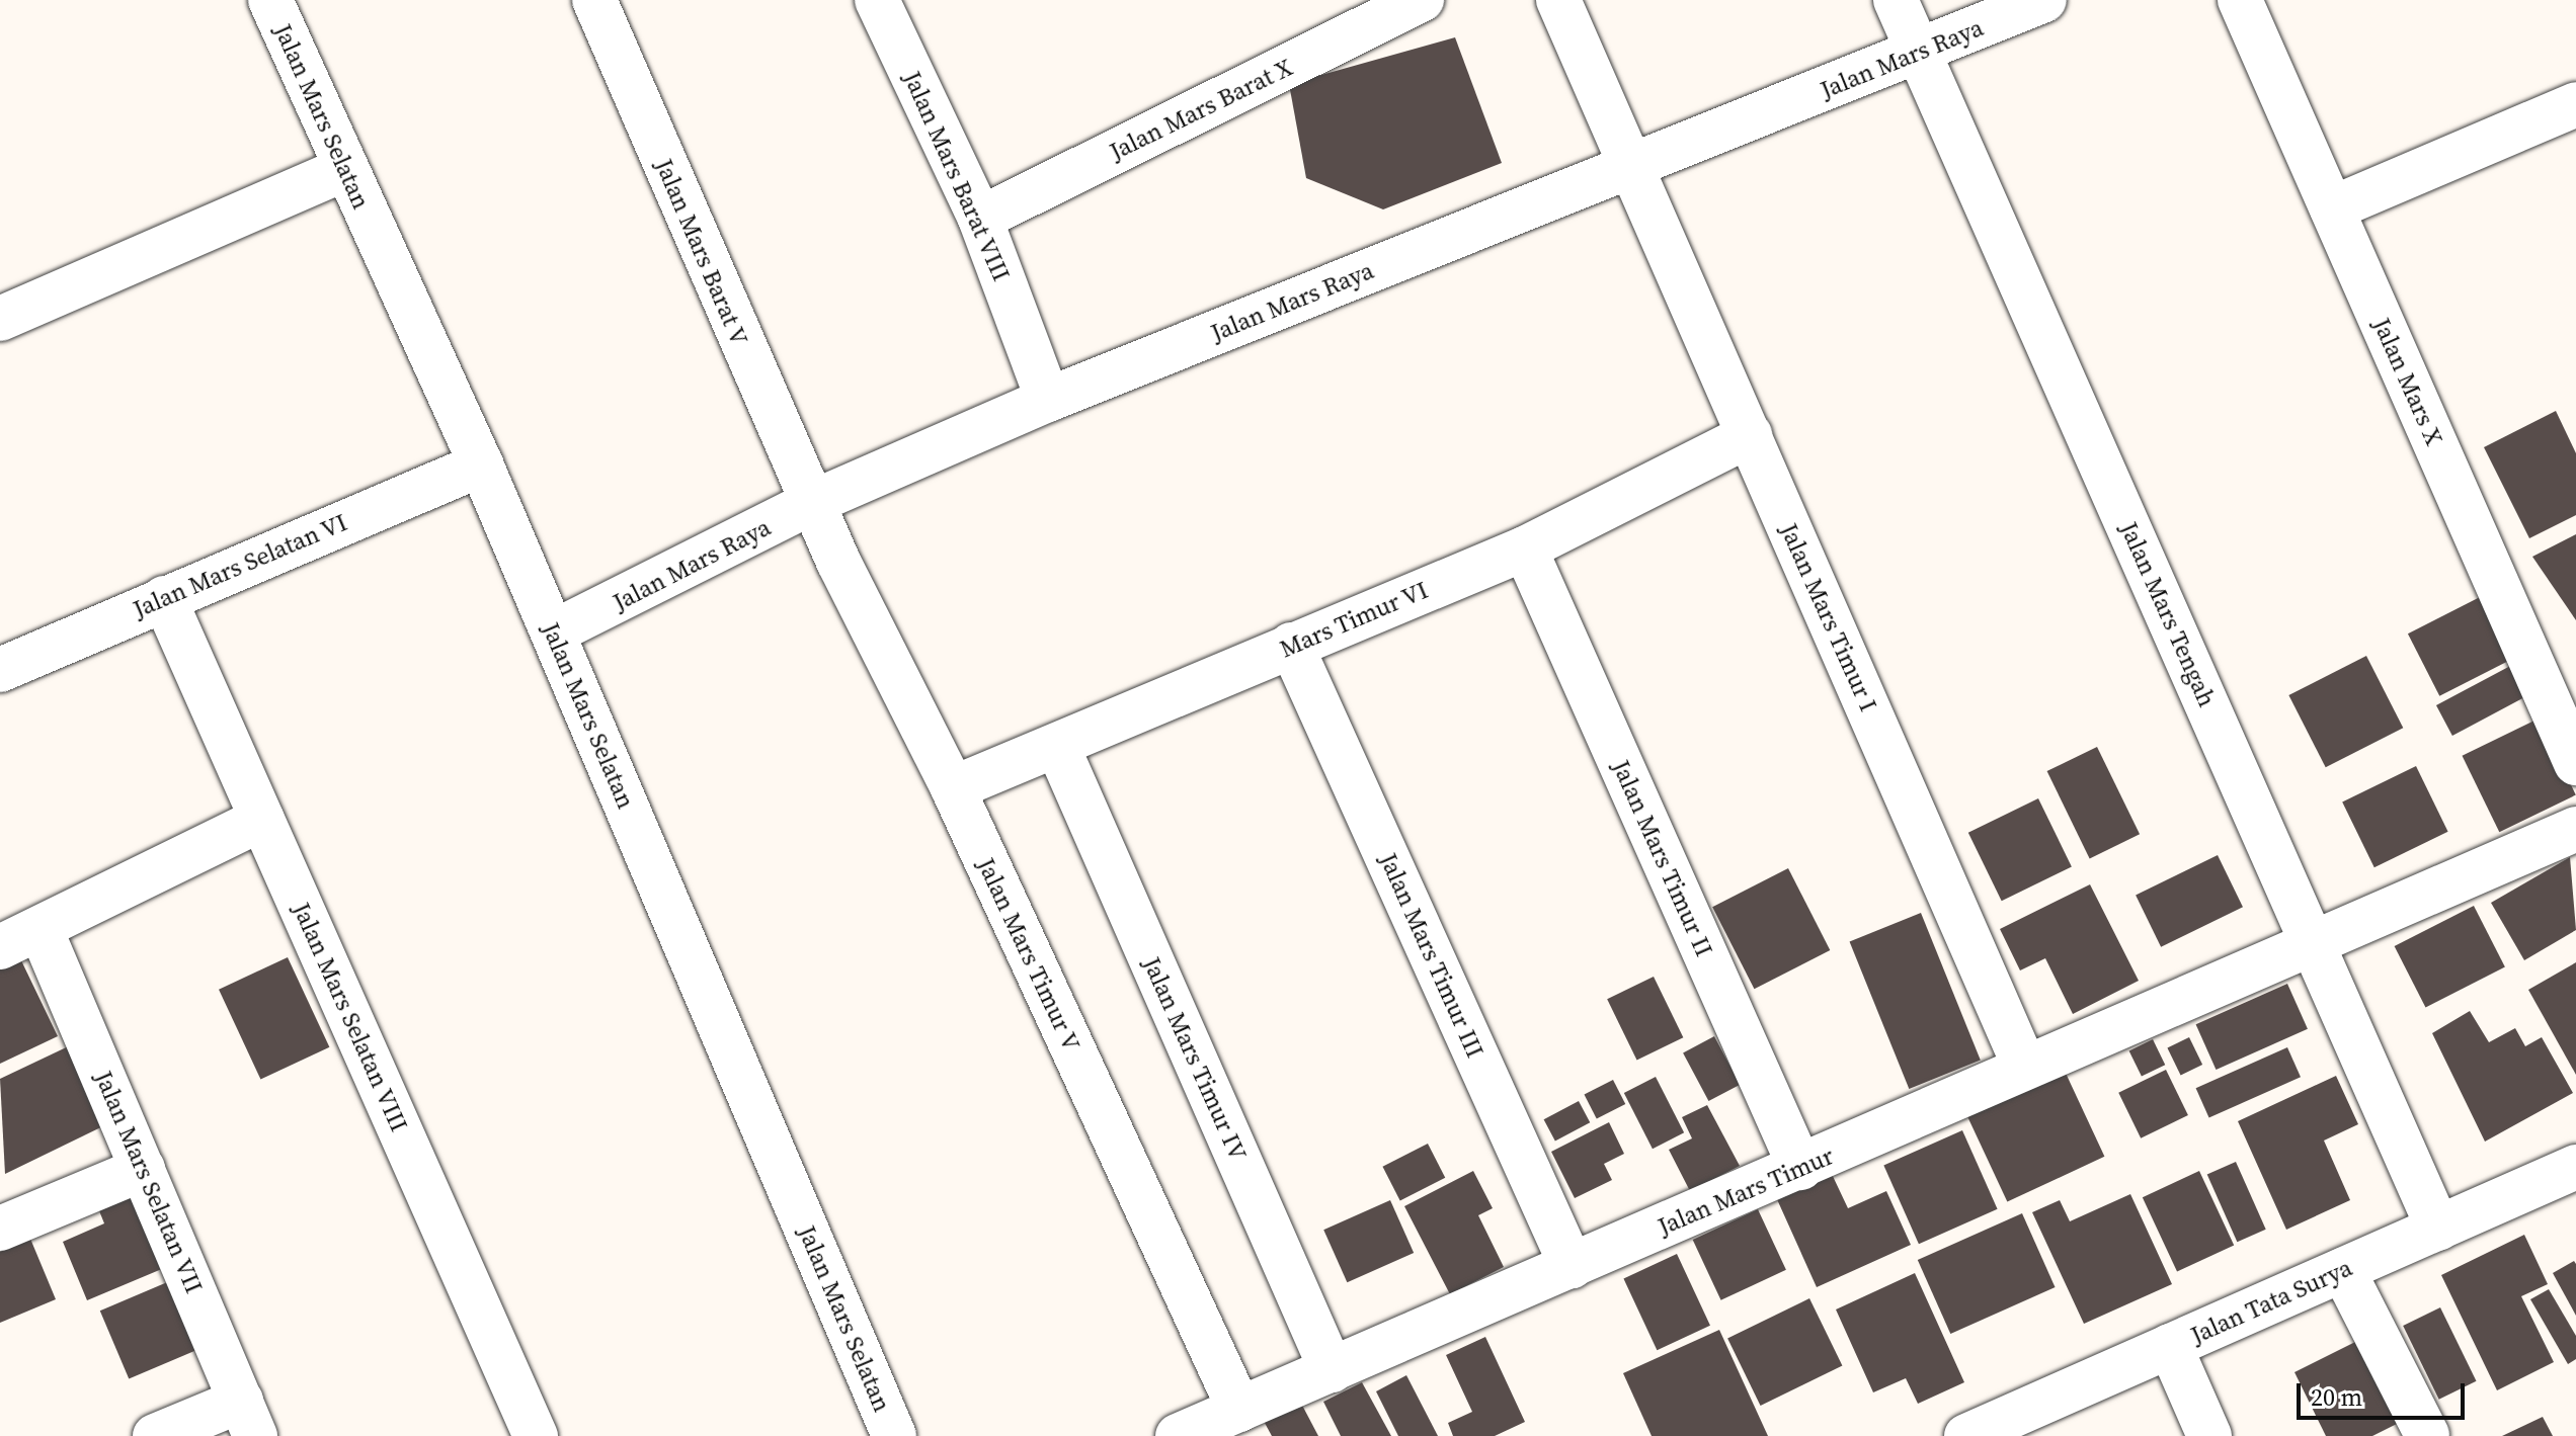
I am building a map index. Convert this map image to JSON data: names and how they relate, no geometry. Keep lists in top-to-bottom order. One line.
{"streets":{"street":["Jalan Mars Raya","Jalan Mars Barat X","Jalan Mars Selatan","Jalan Mars Barat VIII","Jalan Mars Barat V","Jalan Mars X","Jalan Mars Selatan VI","Jalan Mars Tengah","Jalan Mars Timur I","Mars Timur VI","Jalan Mars Timur II","Jalan Mars Timur V","Jalan Mars Timur III","Jalan Mars Selatan VIII","Jalan Mars Timur IV","Jalan Mars Selatan VII","Jalan Mars Timur","Jalan Tata Surya"]},"crossings":[["Jalan Mars Raya","Jalan Mars Selatan"],["Jalan Mars Raya","Jalan Mars Barat VIII"],["Jalan Mars Raya","Jalan Mars Barat V"],["Jalan Mars Raya","Jalan Mars Tengah"],["Jalan Mars Raya","Jalan Mars Timur I"],["Jalan Mars Raya","Jalan Mars Timur V"],["Jalan Mars Barat X","Jalan Mars Barat VIII"],["Jalan Mars Selatan","Jalan Mars Selatan VI"],["Jalan Mars Barat V","Jalan Mars Timur V"],["Jalan Mars Selatan VI","Jalan Mars Selatan VIII"],["Jalan Mars Tengah","Jalan Mars Timur"],["Jalan Mars Tengah","Jalan Tata Surya"],["Jalan Mars Timur I","Mars Timur VI"],["Jalan Mars Timur I","Jalan Mars Timur"],["Mars Timur VI","Jalan Mars Timur II"],["Mars Timur VI","Jalan Mars Timur V"],["Mars Timur VI","Jalan Mars Timur III"],["Mars Timur VI","Jalan Mars Timur IV"],["Jalan Mars Timur II","Jalan Mars Timur"],["Jalan Mars Timur V","Jalan Mars Timur"],["Jalan Mars Timur III","Jalan Mars Timur"],["Jalan Mars Timur IV","Jalan Mars Timur"]],"scale_bar":"20 m"}
